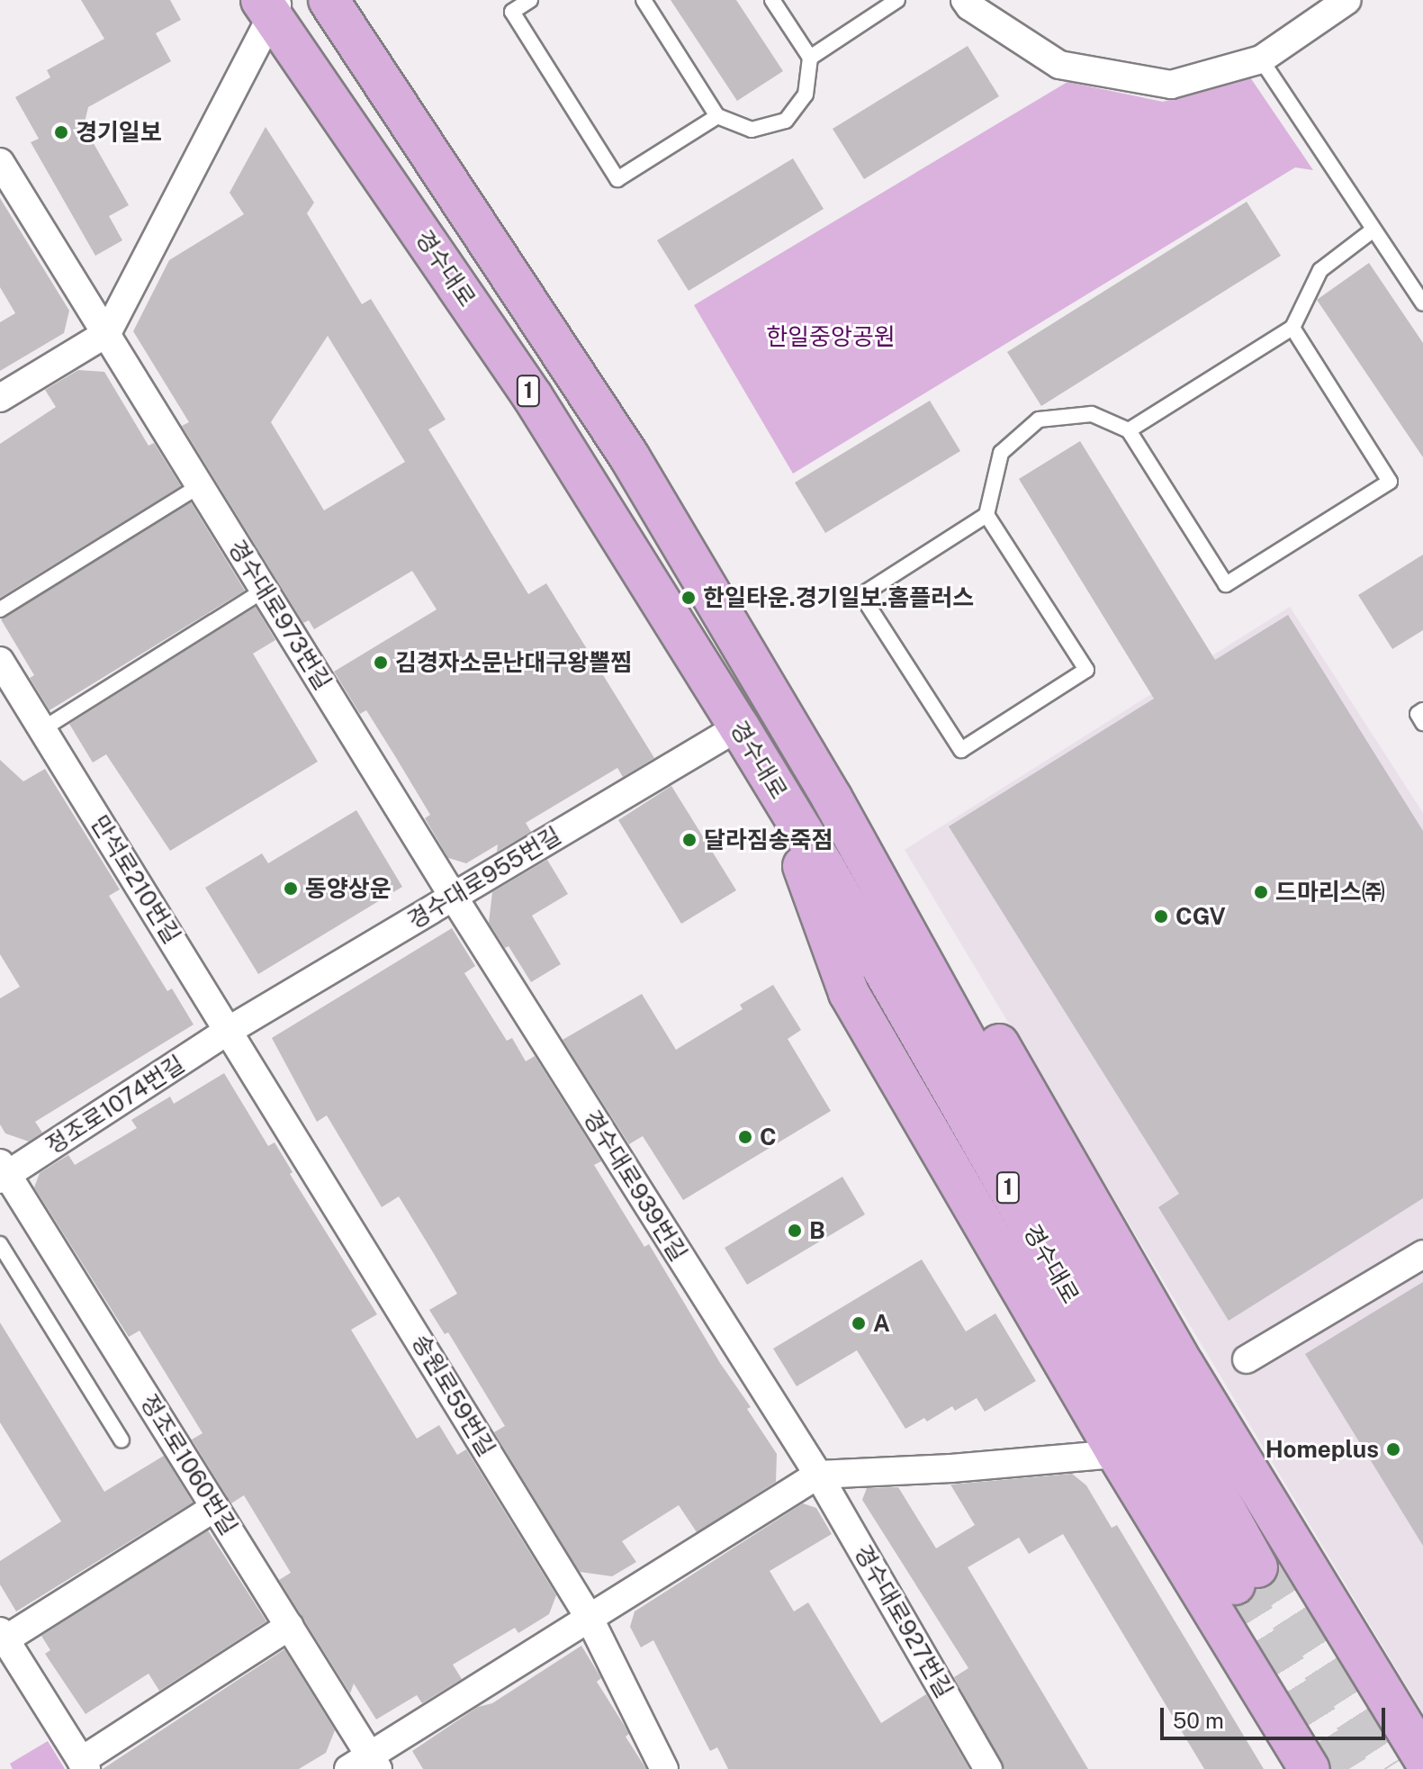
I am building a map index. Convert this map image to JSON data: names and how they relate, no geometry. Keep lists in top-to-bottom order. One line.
{"streets":{"main road":["경수대로","1"],"street":["경수대로973번길","경수대로955번길","만석로210번길","정조로1074번길","경수대로939번길","송원로59번길","정조로1060번길","경수대로927번길"]},"crossings":[["경수대로","경수대로955번길"],["경수대로973번길","경수대로955번길"],["경수대로973번길","경수대로939번길"],["경수대로955번길","만석로210번길"],["경수대로955번길","정조로1074번길"],["경수대로955번길","경수대로939번길"],["경수대로955번길","송원로59번길"],["만석로210번길","정조로1074번길"],["만석로210번길","송원로59번길"],["정조로1074번길","송원로59번길"],["정조로1074번길","정조로1060번길"],["경수대로939번길","경수대로927번길"],["송원로59번길","정조로1060번길"]],"parks":["한일중앙공원"],"places":["경기일보","한일타운.경기일보.홈플러스","김경자소문난대구왕뽈찜","달라짐송죽점","동양상운","드마리스㈜","CGV","C","B","A","Homeplus"],"scale_bar":"50 m"}
